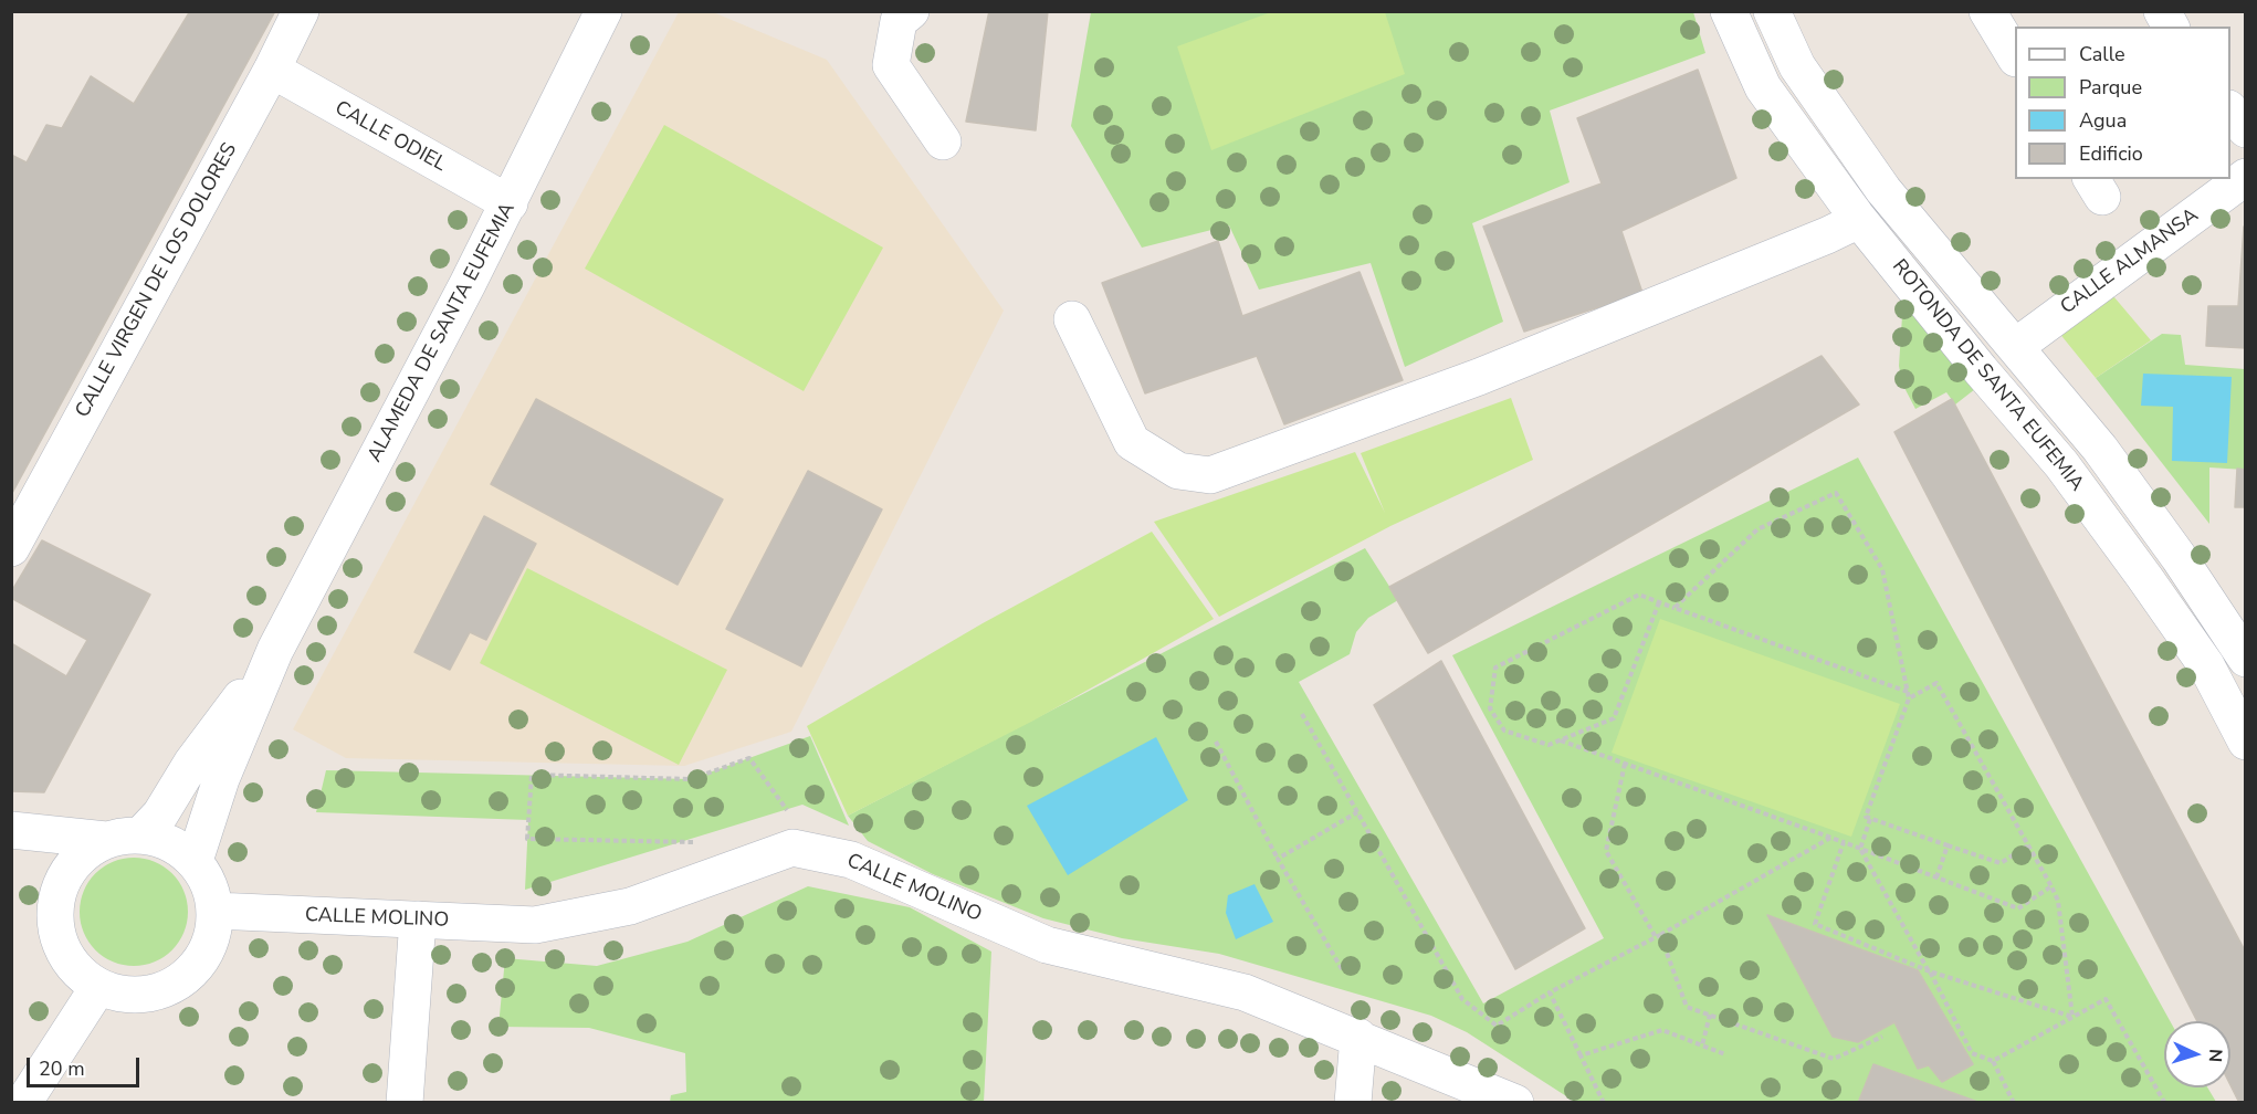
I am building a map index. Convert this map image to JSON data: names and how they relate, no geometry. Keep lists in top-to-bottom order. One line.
{"streets":{"street":["CALLE ODIEL","CALLE ALMANSA","CALLE VIRGEN DE LOS DOLORES","ALAMEDA DE SANTA EUFEMIA","ROTONDA DE SANTA EUFEMIA","CALLE MOLINO"]},"crossings":[["CALLE ODIEL","CALLE VIRGEN DE LOS DOLORES"],["CALLE ODIEL","ALAMEDA DE SANTA EUFEMIA"],["CALLE ALMANSA","ROTONDA DE SANTA EUFEMIA"],["ALAMEDA DE SANTA EUFEMIA","CALLE MOLINO"]],"legend":["Calle","Parque","Agua","Edificio"],"scale_bar":"20 m","north":"right"}
